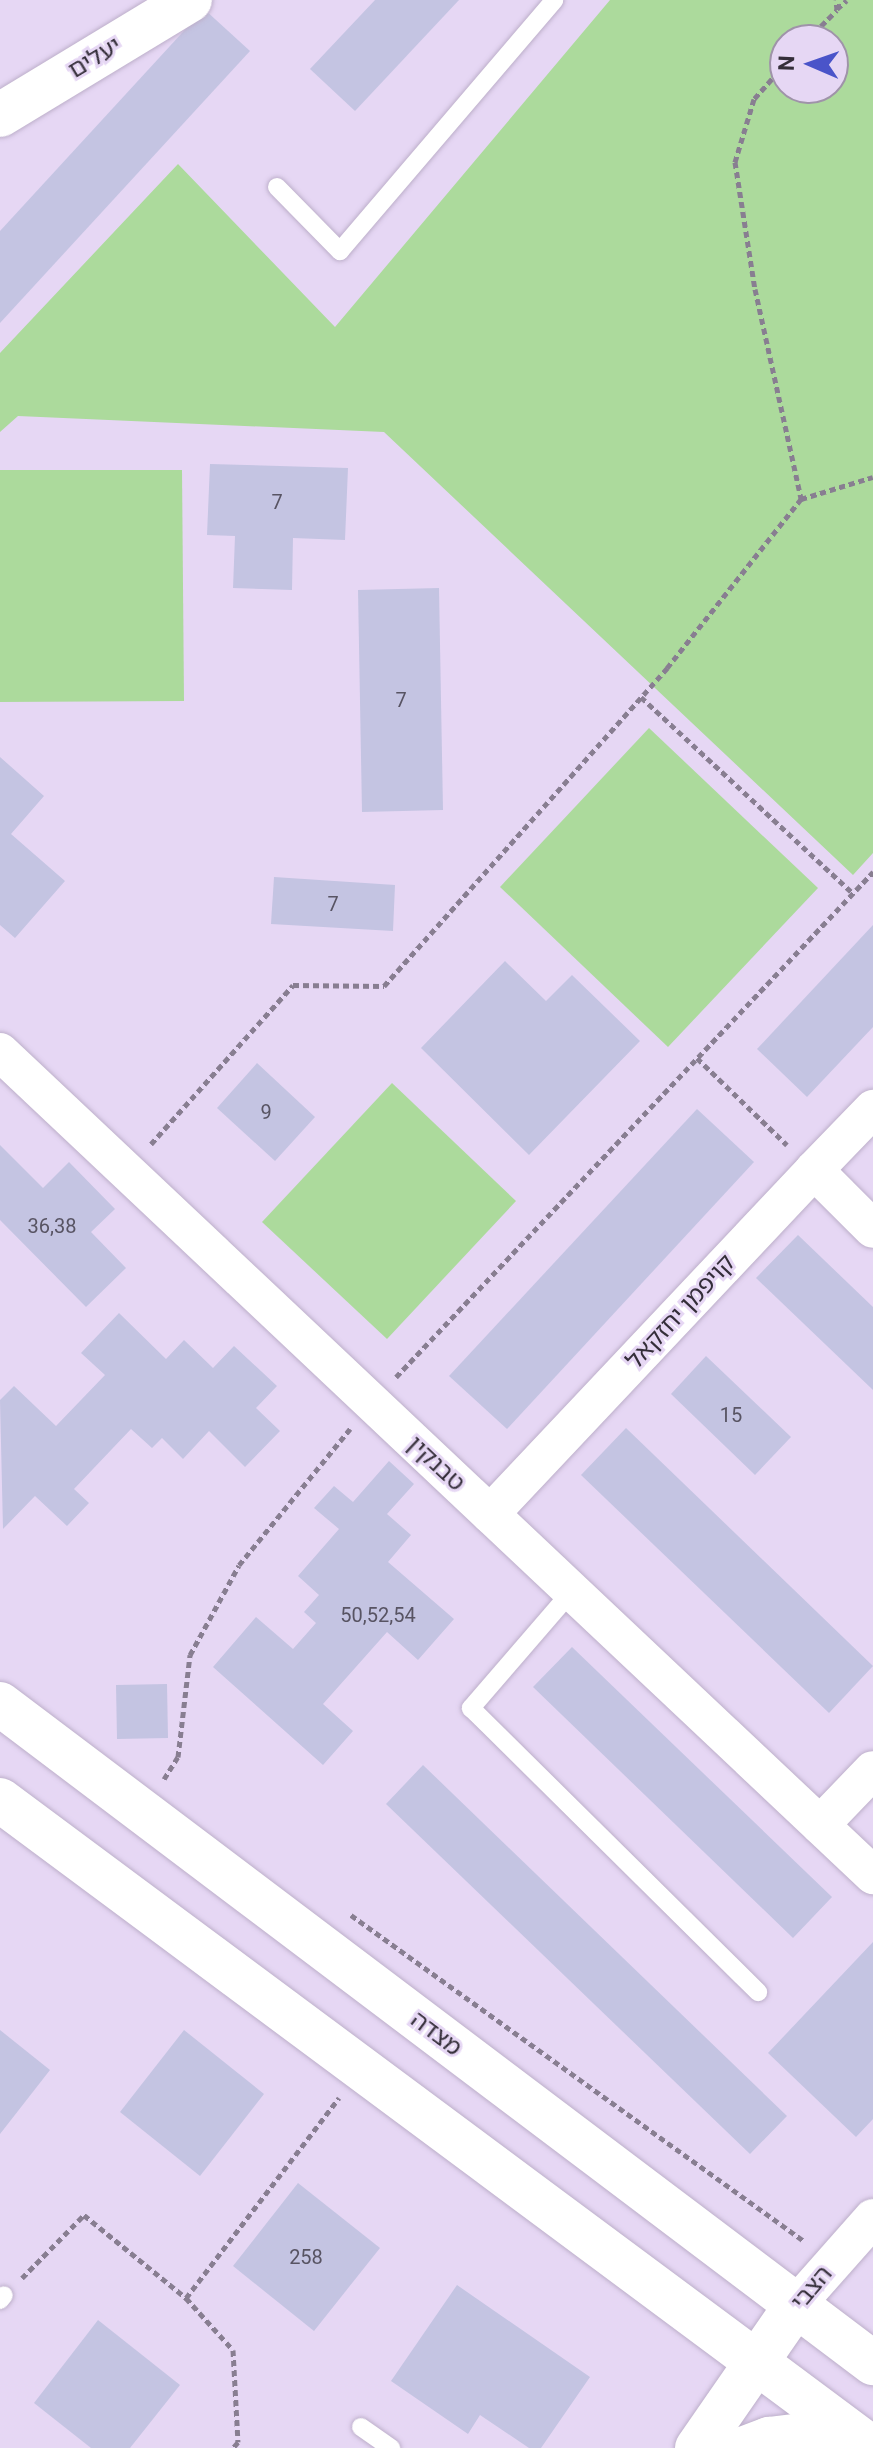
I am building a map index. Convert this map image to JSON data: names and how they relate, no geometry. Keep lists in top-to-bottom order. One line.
{"streets":{"main road":["יעלים","מצדה","הצבי"],"street":["קויפמן יחזקאל","טבנקין"]},"crossings":[["קויפמן יחזקאל","טבנקין"],["מצדה","הצבי"]],"house_numbers":["7","7","7","9","36,38","15","50,52,54","258"],"north":"left"}
